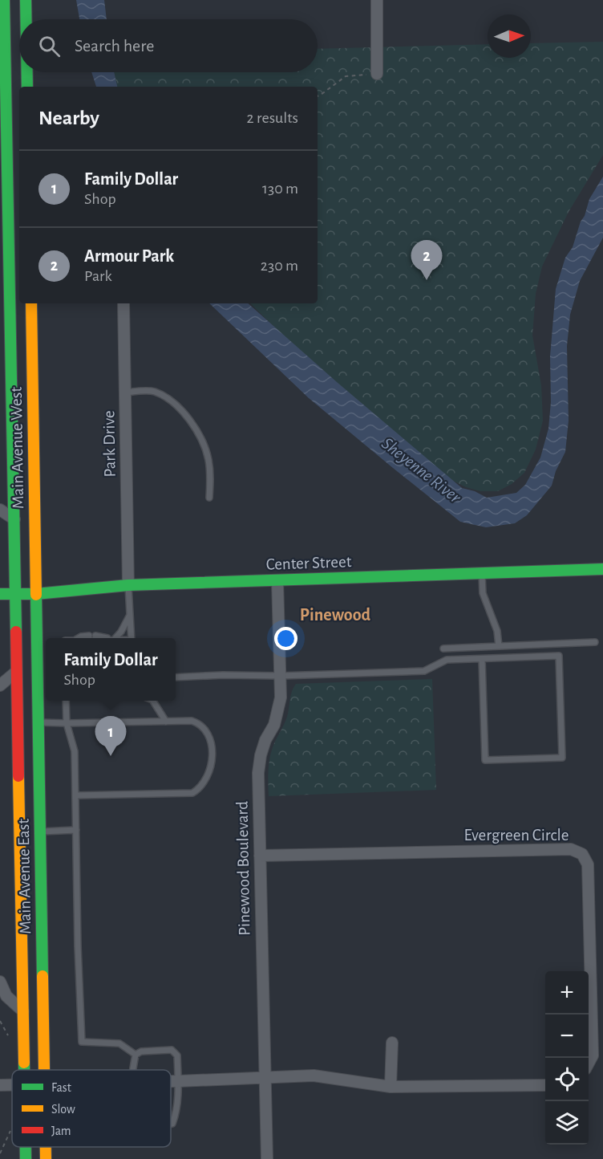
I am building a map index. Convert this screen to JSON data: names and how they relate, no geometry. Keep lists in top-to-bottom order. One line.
{"streets":{"main road":["Main Avenue West","Center Street","Main Avenue East"],"street":["Park Drive","Evergreen Circle","Pinewood Boulevard"]},"crossings":[["Park Drive","Center Street"],["Main Avenue West","Center Street"],["Main Avenue West","Main Avenue East"],["Center Street","Pinewood Boulevard"],["Center Street","Main Avenue East"],["Evergreen Circle","Pinewood Boulevard"]],"districts":["Pinewood"],"water":["Sheyenne River"],"legend":["Fast","Slow","Jam"],"north":"right","page":{"search":"Search here","heading":["Nearby","2 results"],"list":[{"mark":"1","name":"Family Dollar","note":"Shop","value":"130 m"},{"mark":"2","name":"Armour Park","note":"Park","value":"230 m"}],"pins":["2","1"],"popup":["Family Dollar","Shop"],"map_buttons":["+","−"]}}
